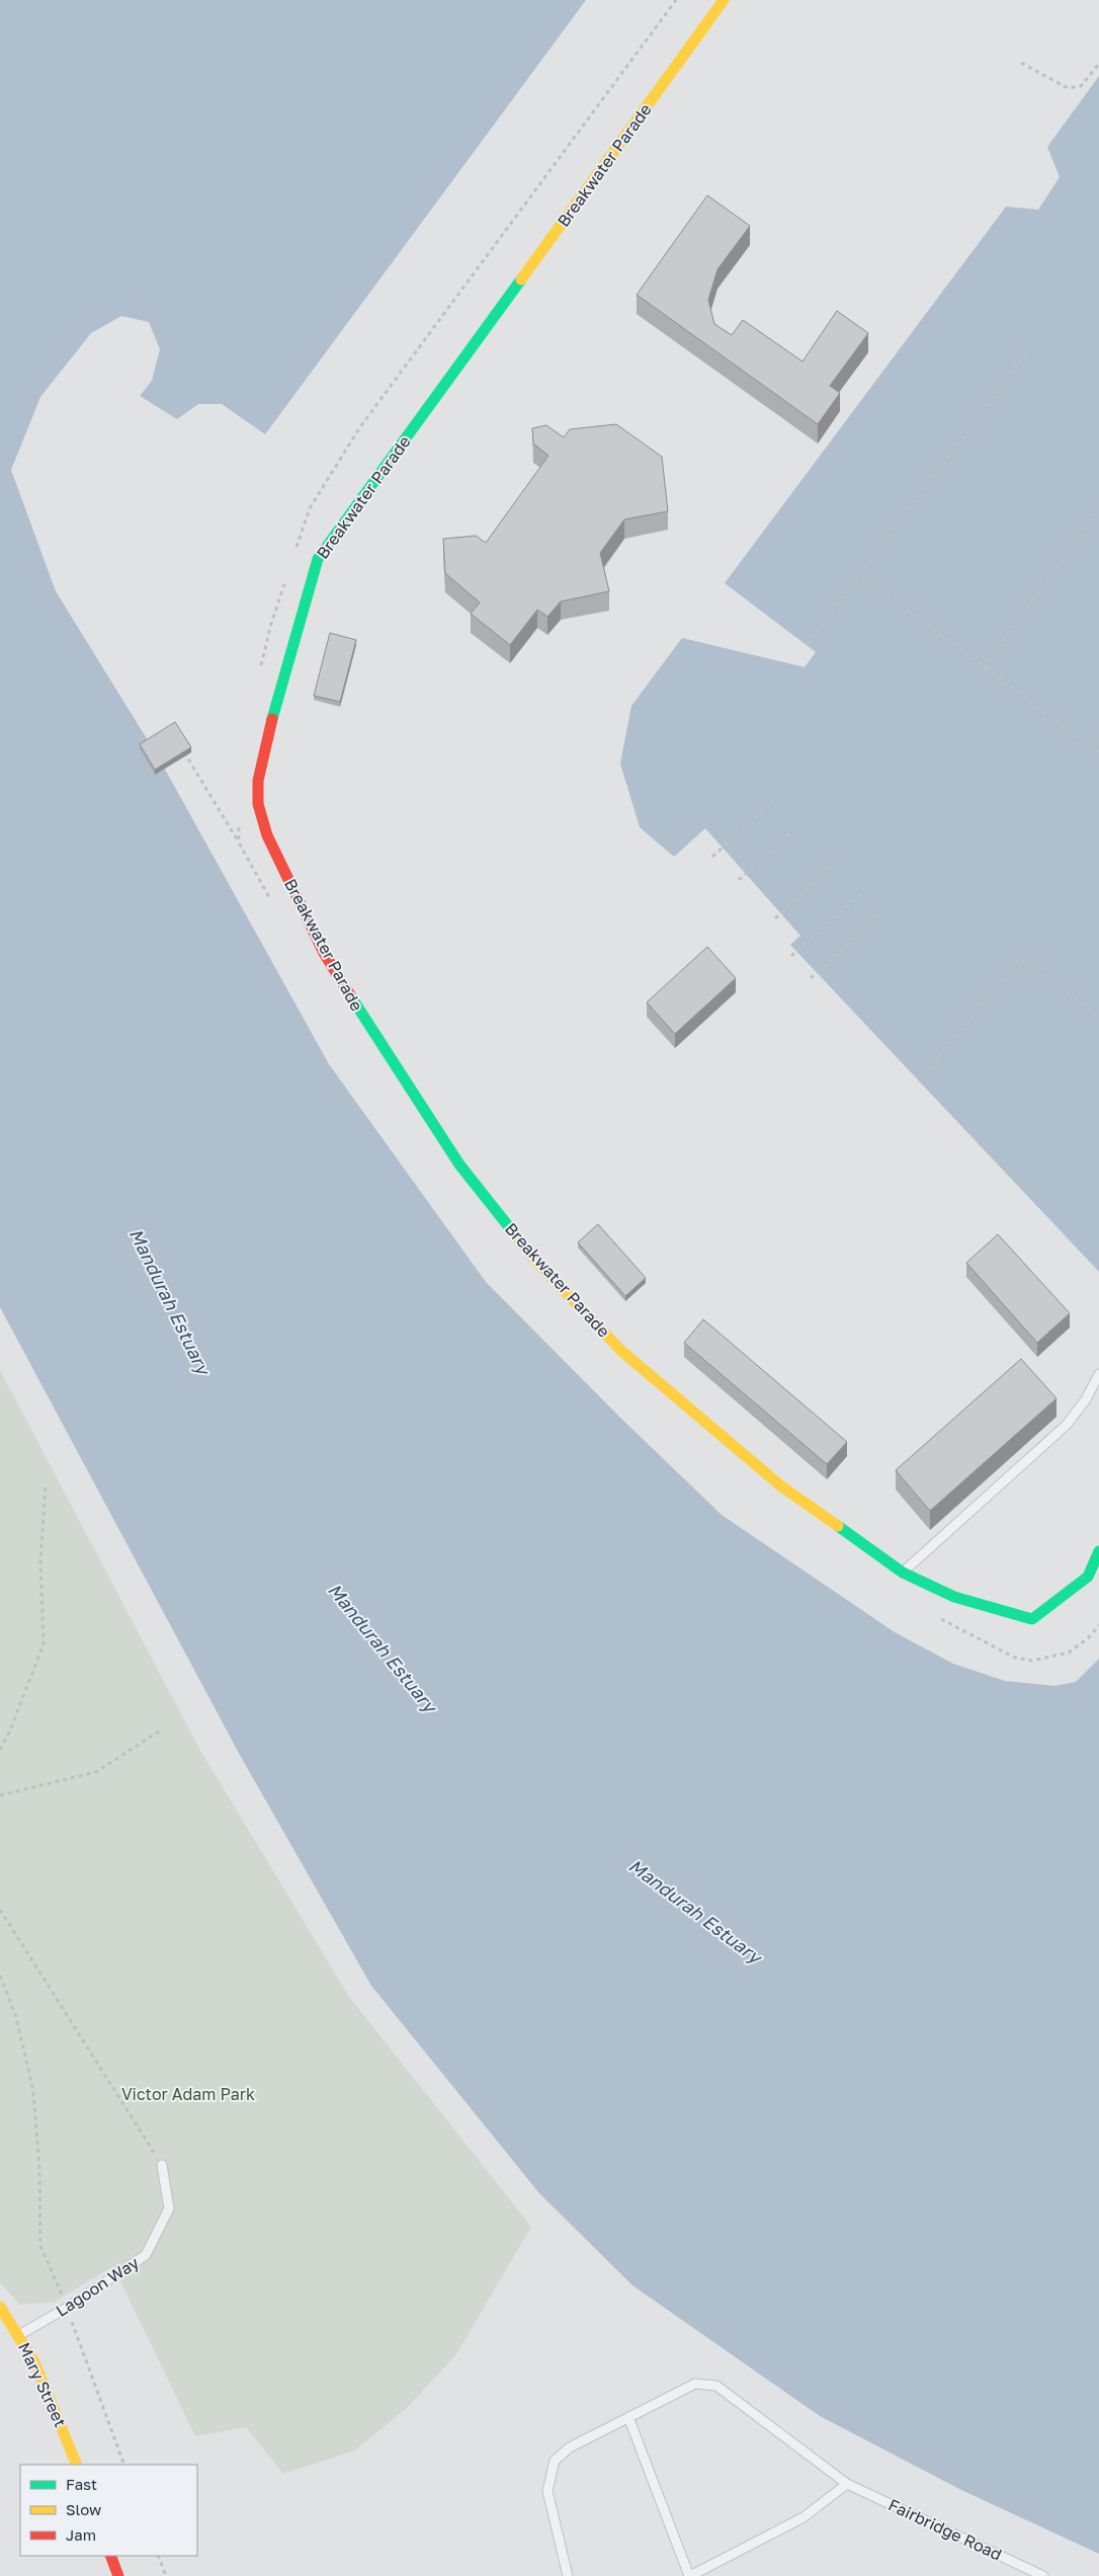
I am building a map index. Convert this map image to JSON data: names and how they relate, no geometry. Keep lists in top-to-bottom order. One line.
{"streets":{"street":["Breakwater Parade","Mary Street"],"lane":["Lagoon Way","Fairbridge Road"]},"crossings":[["Lagoon Way","Mary Street"]],"water":["Mandurah Estuary"],"parks":["Victor Adam Park"],"legend":["Fast","Slow","Jam"]}
